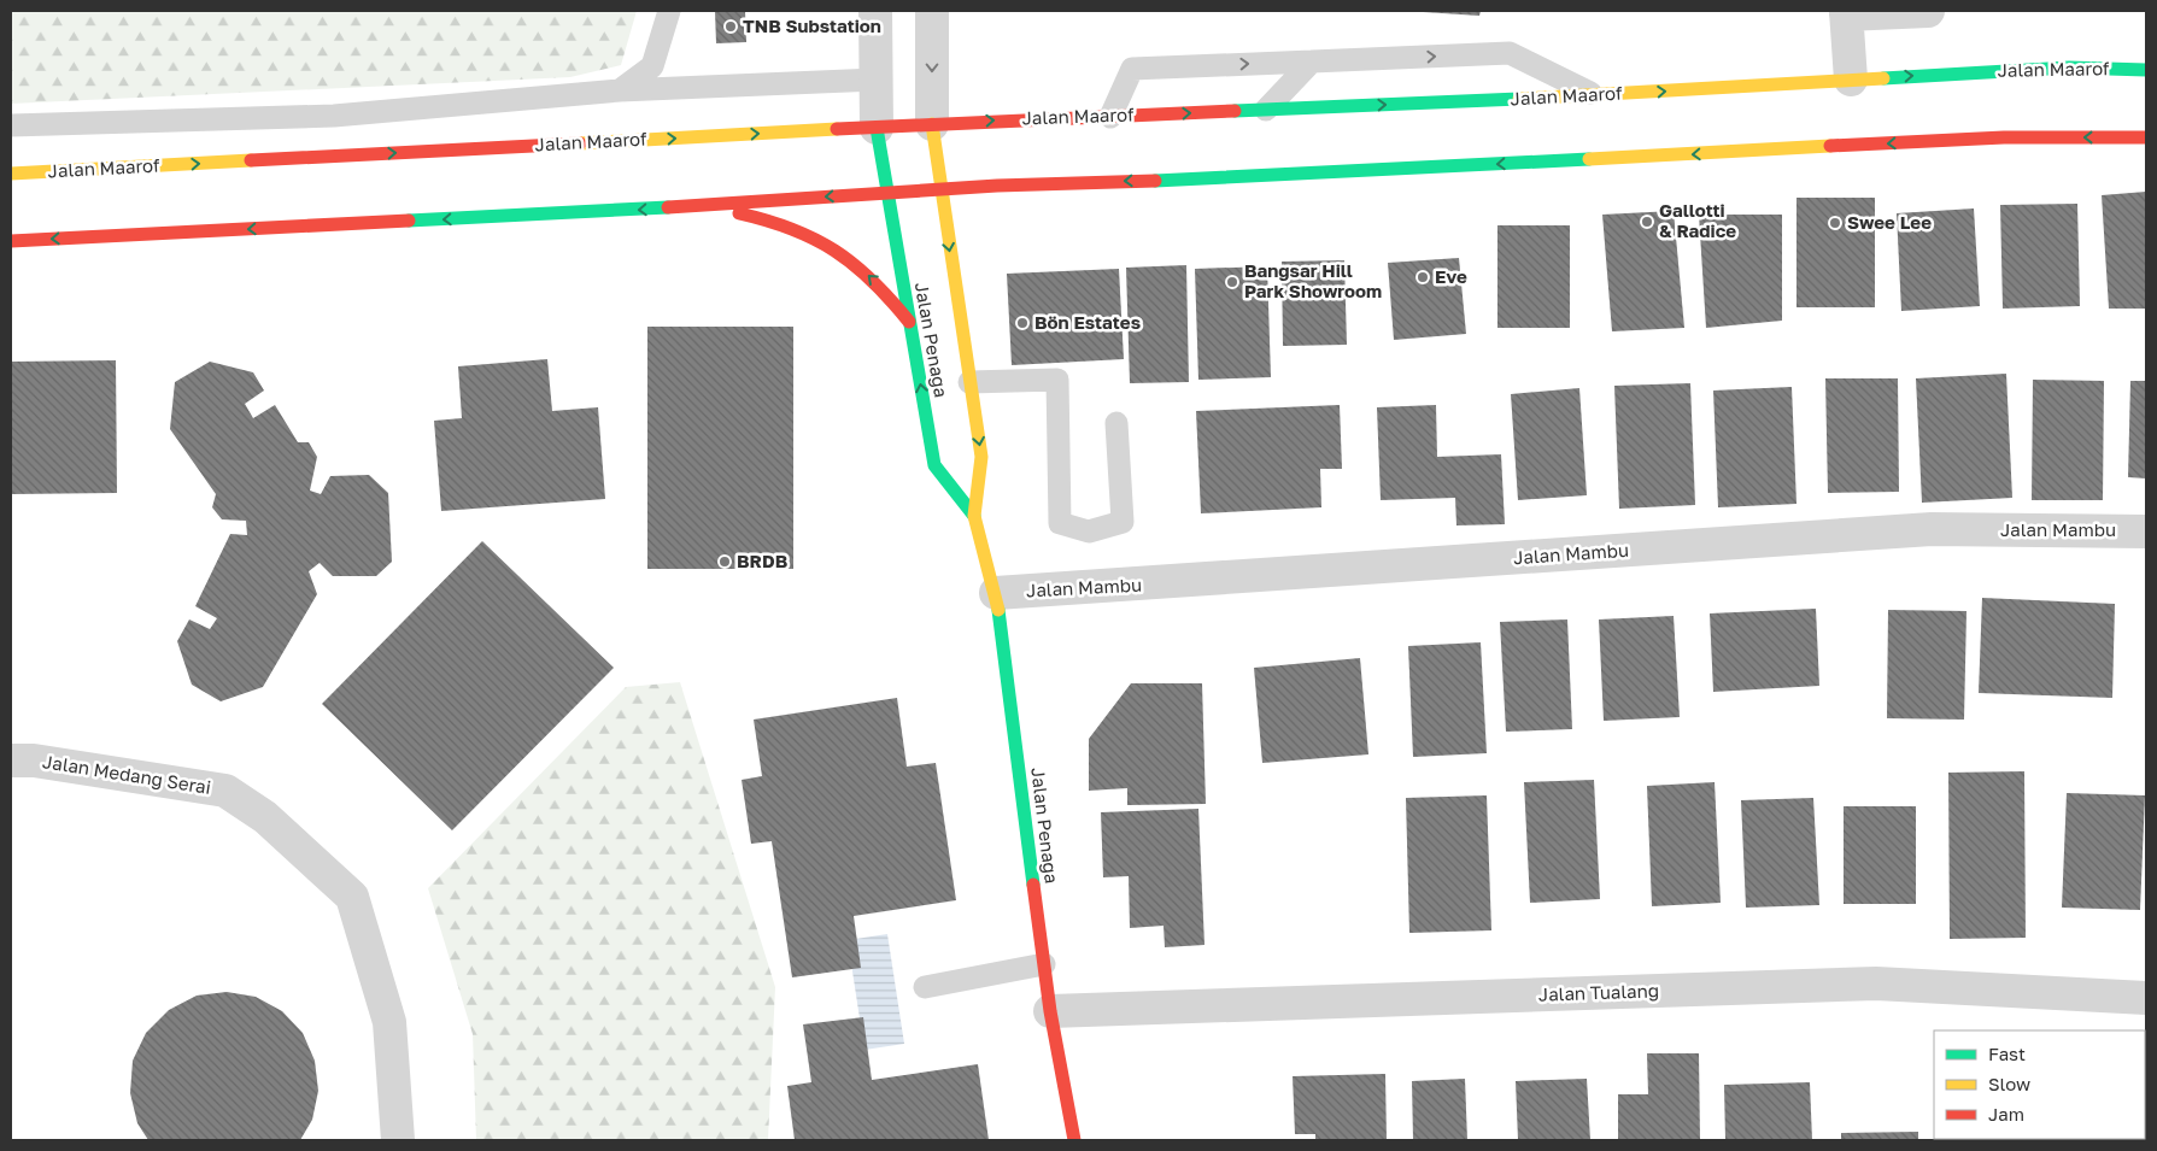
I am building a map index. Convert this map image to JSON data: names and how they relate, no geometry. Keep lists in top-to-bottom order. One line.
{"streets":{"main road":["Jalan Maarof","Jalan Penaga"],"street":["Jalan Mambu","Jalan Medang Serai","Jalan Tualang"]},"crossings":[["Jalan Maarof","Jalan Penaga"],["Jalan Penaga","Jalan Mambu"],["Jalan Penaga","Jalan Tualang"]],"places":["TNB Substation","Gallotti & Radice","Swee Lee","Eve","Bangsar Hill Park Showroom","Bön Estates","BRDB"],"legend":["Fast","Slow","Jam"]}
